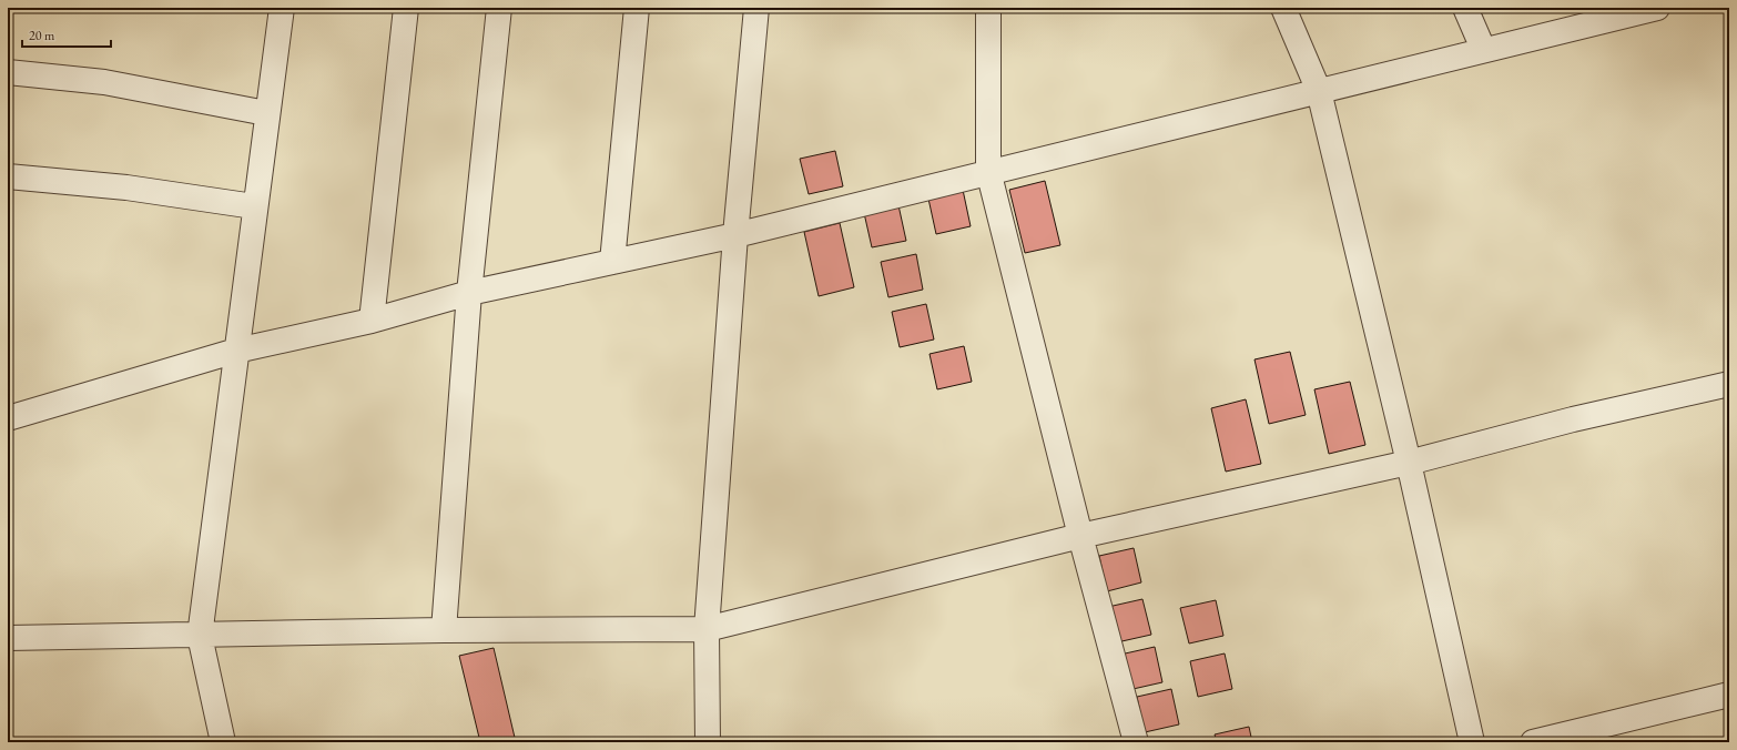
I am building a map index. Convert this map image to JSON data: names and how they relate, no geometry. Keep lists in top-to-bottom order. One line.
{"scale_bar":"20 m"}
